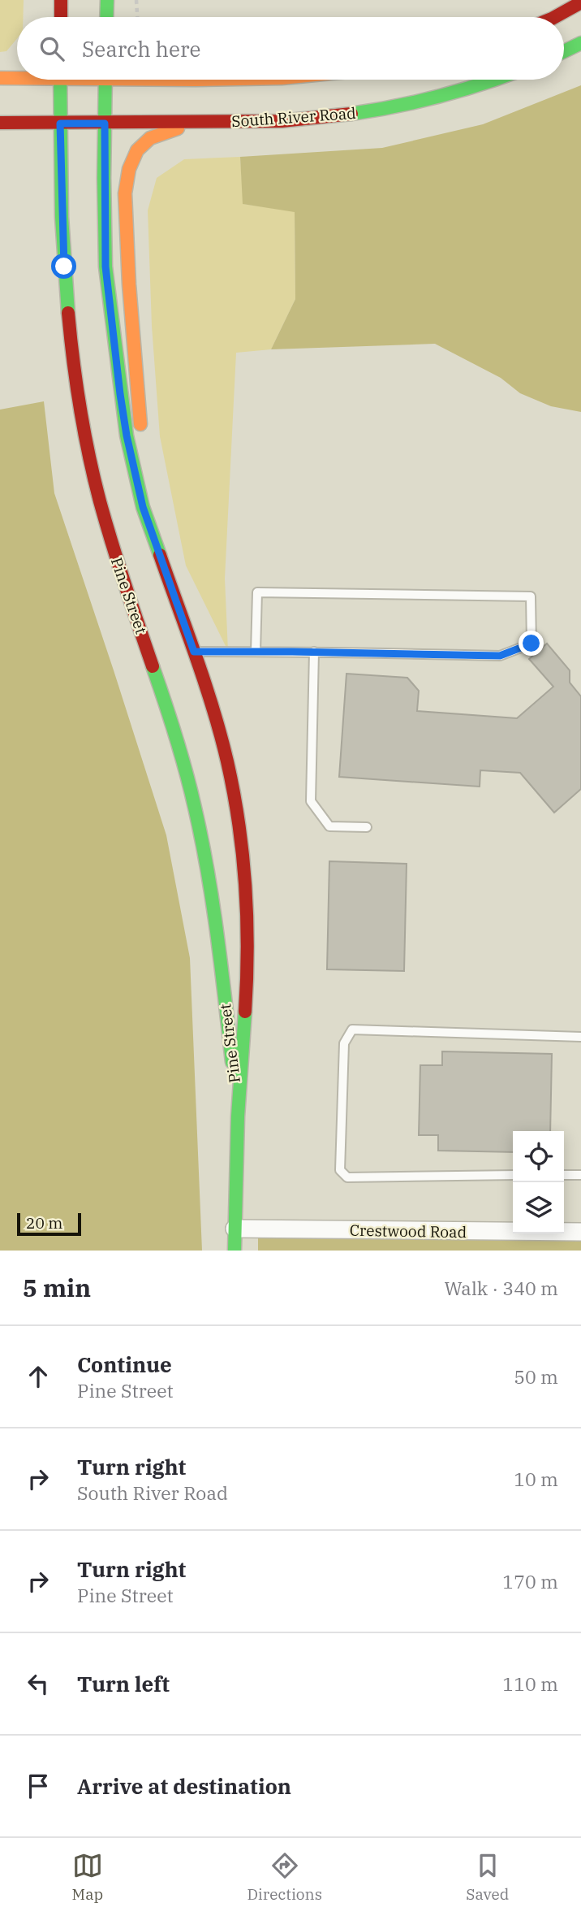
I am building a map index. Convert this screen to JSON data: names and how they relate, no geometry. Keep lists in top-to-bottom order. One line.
{"streets":{"main road":["South River Road","Pine Street"],"street":["Crestwood Road"]},"crossings":[["South River Road","Pine Street"],["Pine Street","Crestwood Road"]],"scale_bar":"20 m","page":{"search":"Search here","scale":"20 m","heading":["5 min","Walk · 340 m"],"list":[["Continue","Pine Street","50 m"],["Turn right","South River Road","10 m"],["Turn right","Pine Street","170 m"],["Turn left","110 m"],"Arrive at destination"],"nav":["Map","Directions","Saved"]}}
